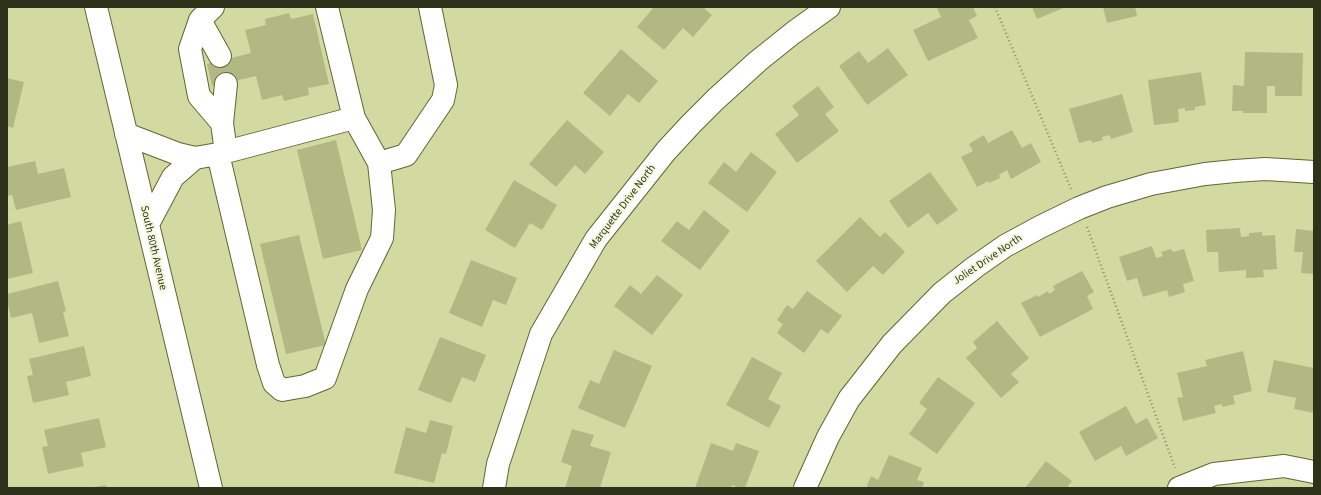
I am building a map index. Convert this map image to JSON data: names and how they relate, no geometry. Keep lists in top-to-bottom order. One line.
{"streets":{"street":["Marquette Drive North","South 80th Avenue","Joliet Drive North"]}}
